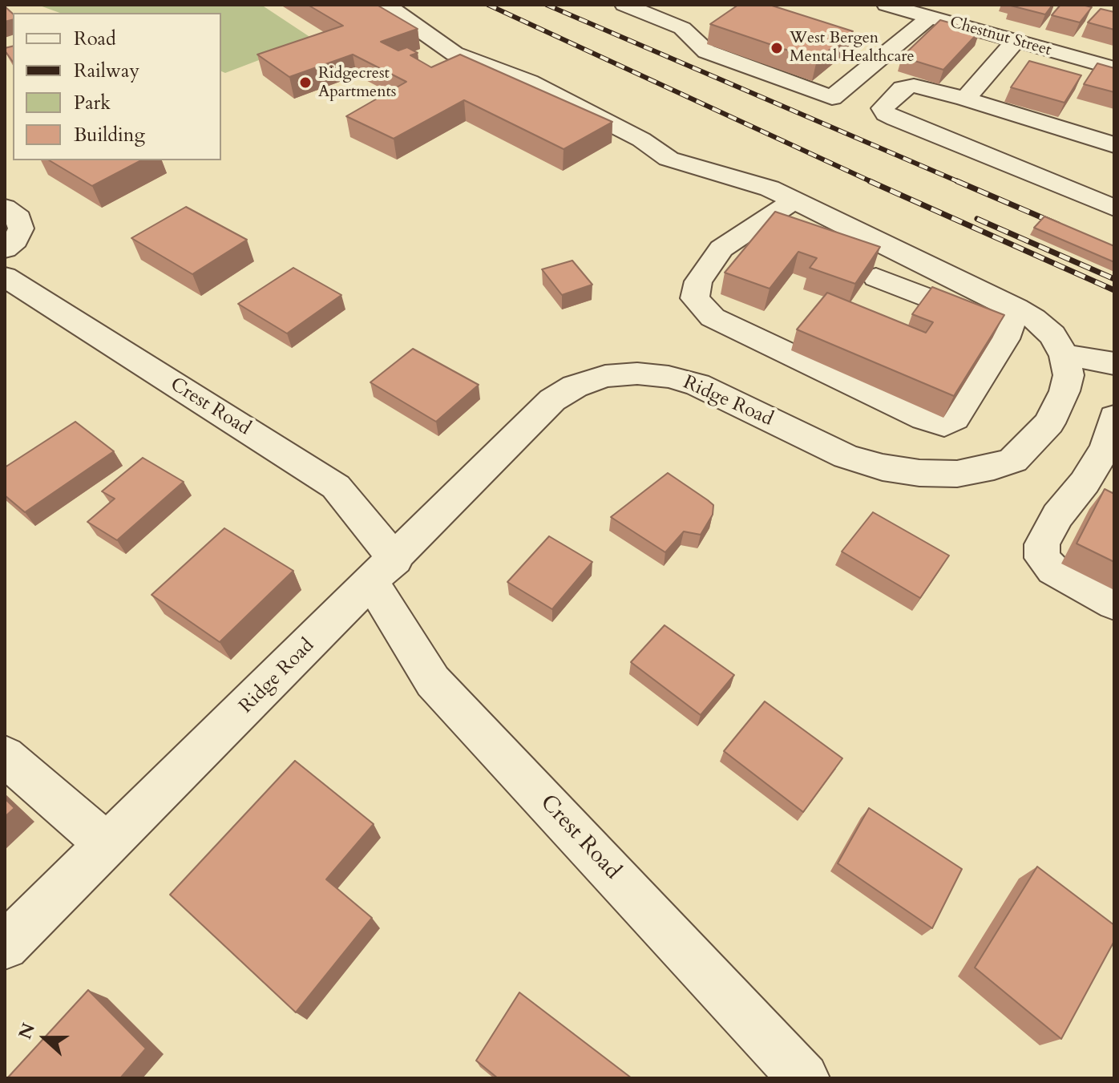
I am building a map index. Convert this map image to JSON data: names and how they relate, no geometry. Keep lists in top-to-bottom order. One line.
{"streets":{"street":["Chestnut Street","Ridge Road","Crest Road"]},"crossings":[["Ridge Road","Crest Road"]],"places":["West Bergen Mental Healthcare","Ridgecrest Apartments"],"legend":["Road","Railway","Park","Building"],"north":"left"}
